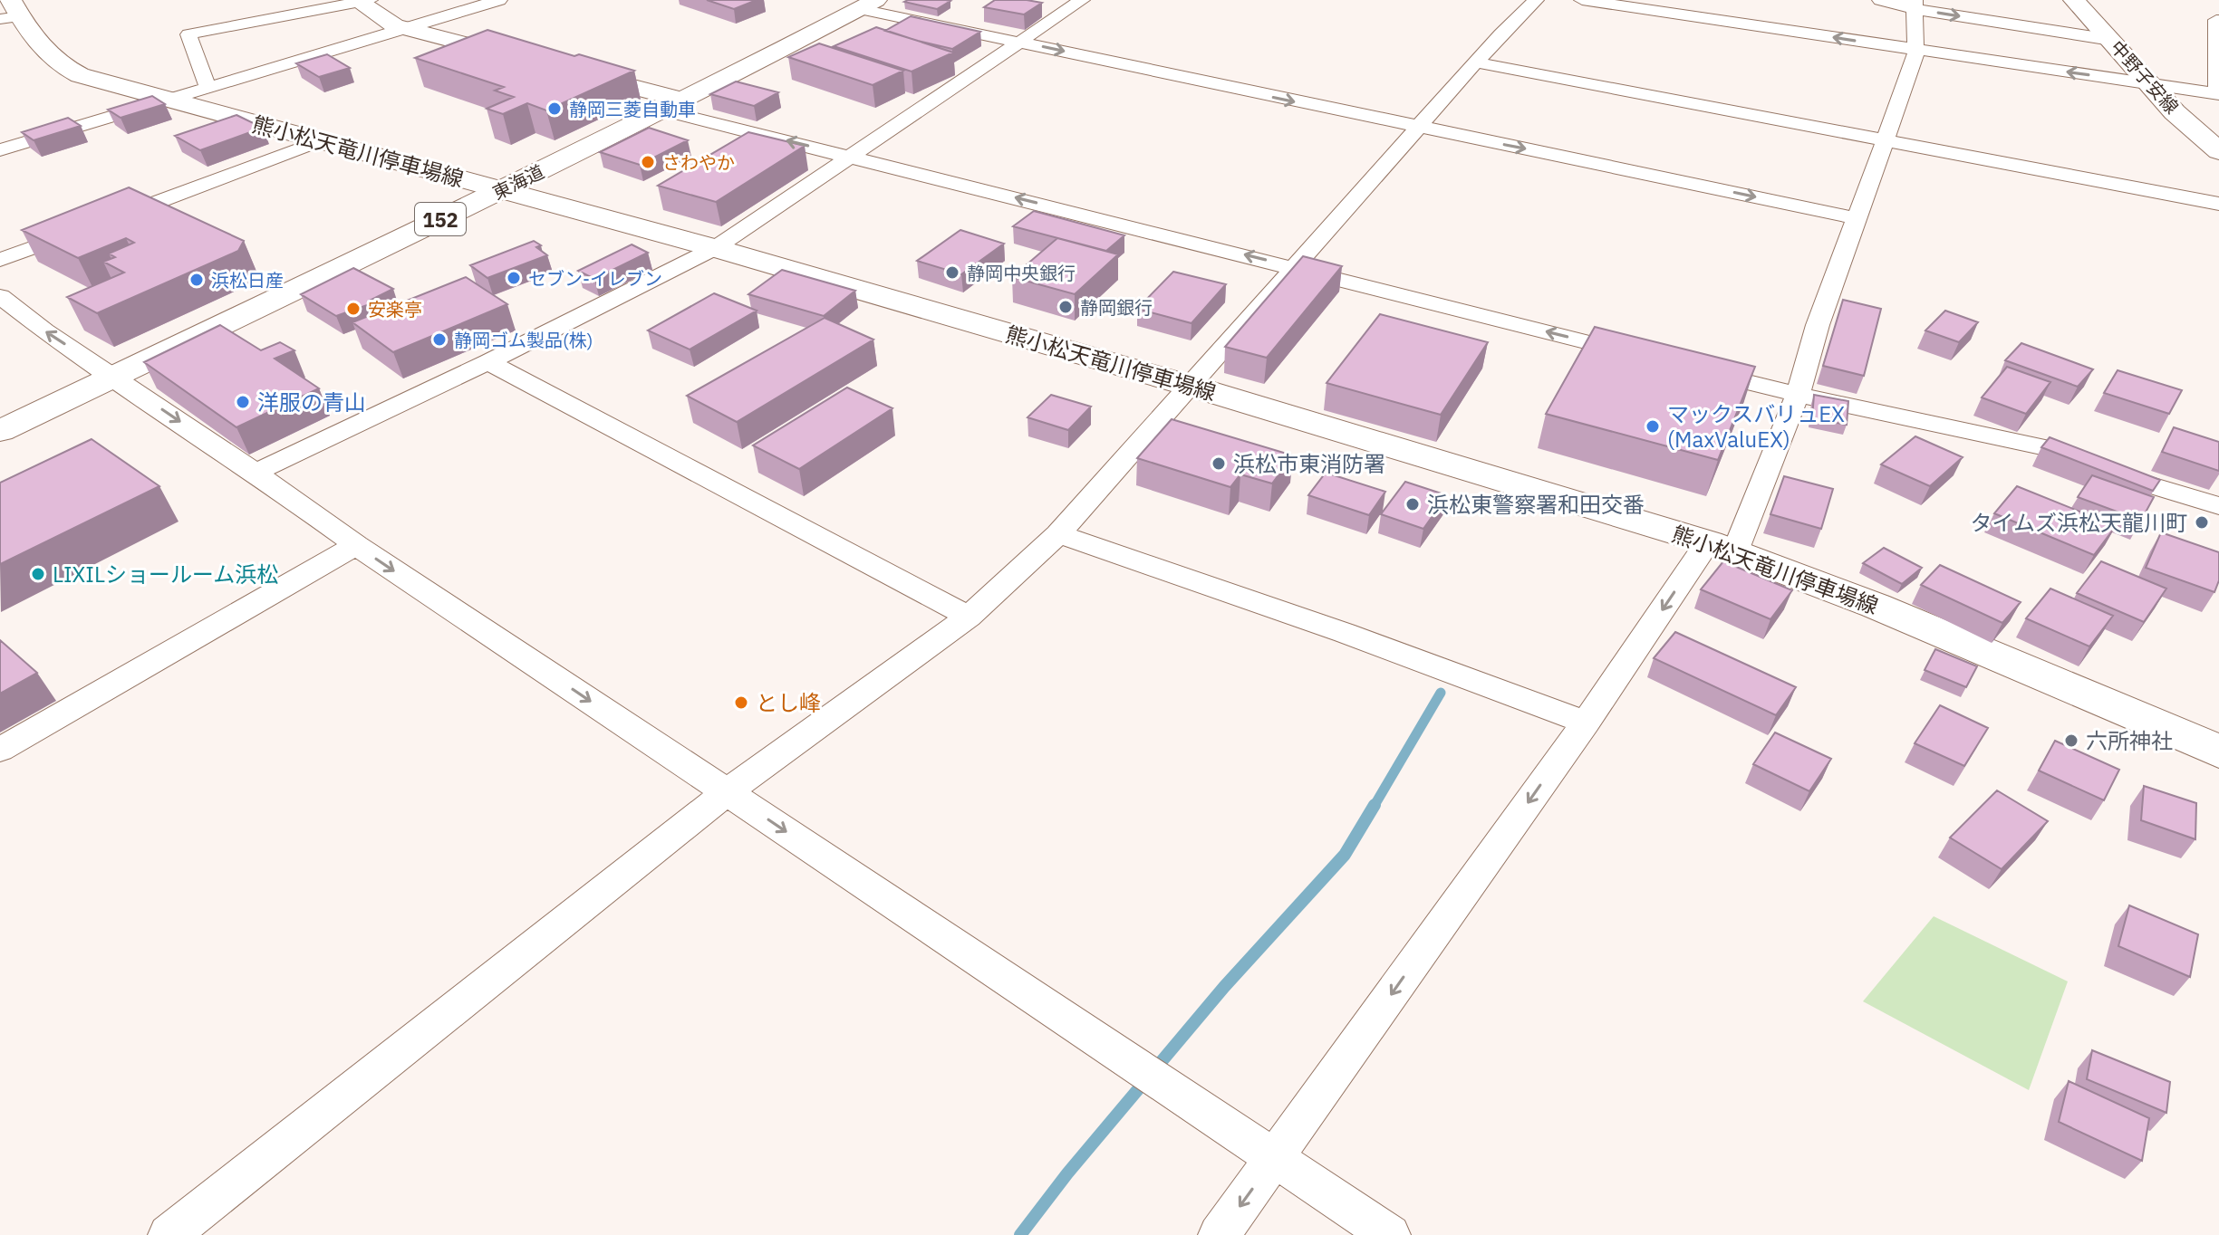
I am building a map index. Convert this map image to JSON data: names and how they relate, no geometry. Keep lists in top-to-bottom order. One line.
{"streets":{"main road":["中野子安線","熊小松天竜川停車場線","東海道","152"]},"crossings":[["熊小松天竜川停車場線","東海道"]],"places":["静岡三菱自動車","さわやか","静岡中央銀行","セブン-イレブン","浜松日産","静岡銀行","安楽亭","静岡ゴム製品(株)","洋服の青山","マックスバリュEX (MaxValuEX)","浜松市東消防署","浜松東警察署和田交番","タイムズ浜松天龍川町","LIXILショールーム浜松","とし峰","六所神社"]}
